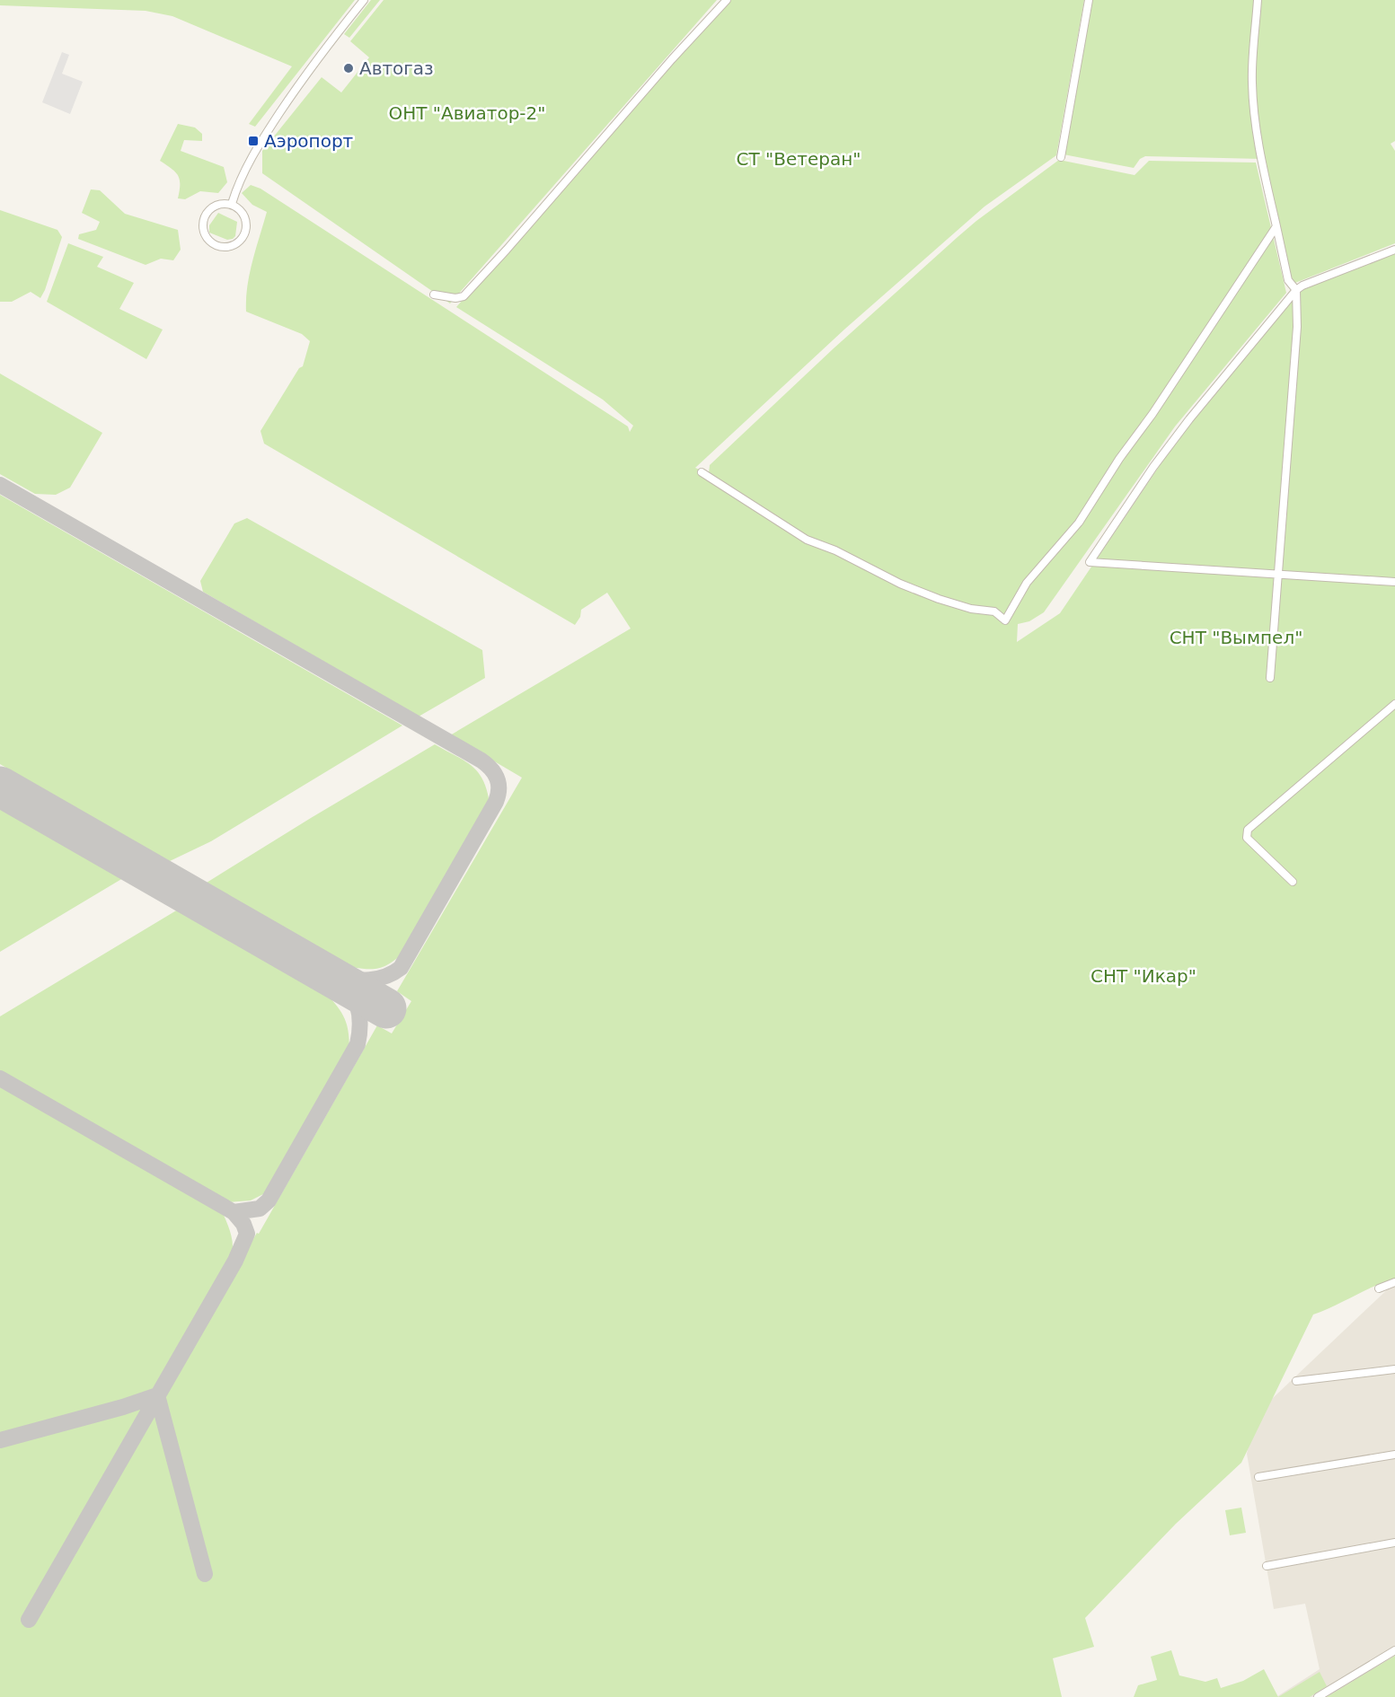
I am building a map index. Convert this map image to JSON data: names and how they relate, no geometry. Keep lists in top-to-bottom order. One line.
{"parks":["ОНТ \"Авиатор-2\"","СТ \"Ветеран\"","СНТ \"Вымпел\"","СНТ \"Икар\""],"places":{"other":["Автогаз"],"transit":["Аэропорт"]}}
